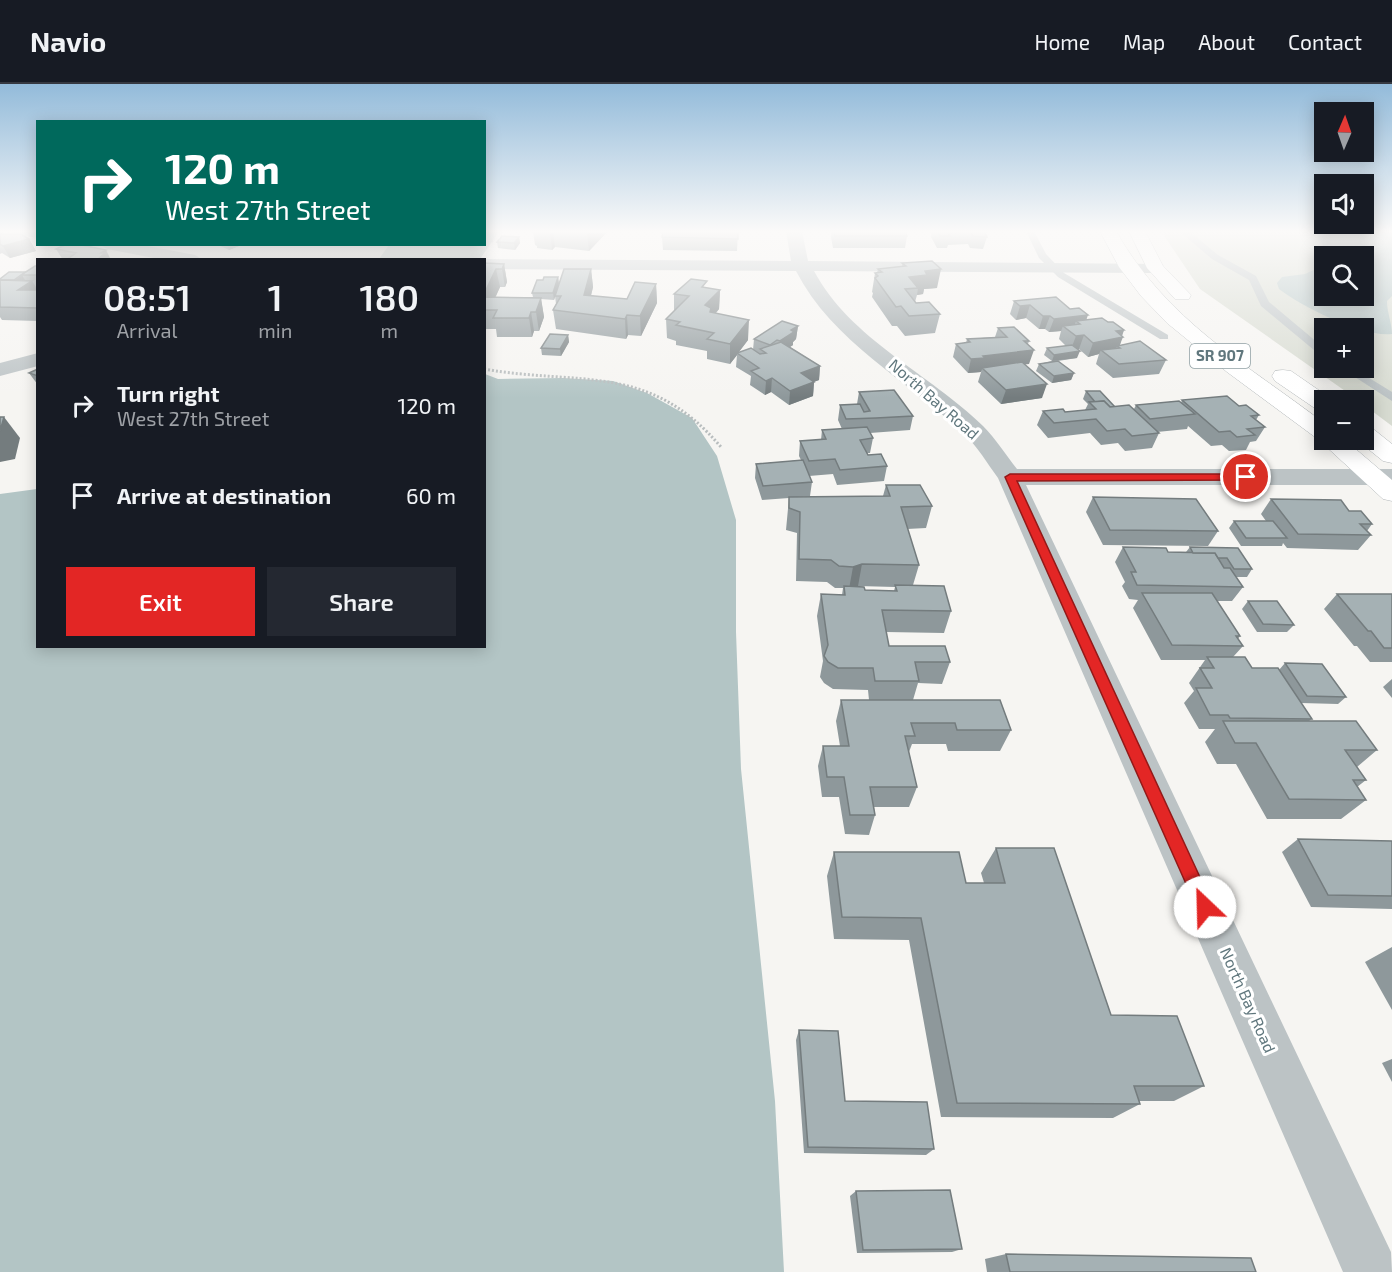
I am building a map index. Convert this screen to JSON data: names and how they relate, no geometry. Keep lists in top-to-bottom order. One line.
{"streets":{"highway":["SR 907"],"street":["North Bay Road"]},"north":"top","page":{"header":"Navio","nav":["Home","Map","About","Contact"],"map_buttons":["+","−"],"turn":["120 m","West 27th Street"],"eta":["08:51","Arrival","1","min","180","m"],"list":[{"name":"Turn right","note":"West 27th Street","value":"120 m"},{"name":"Arrive at destination","value":"60 m"}],"buttons":["Exit","Share"]}}
